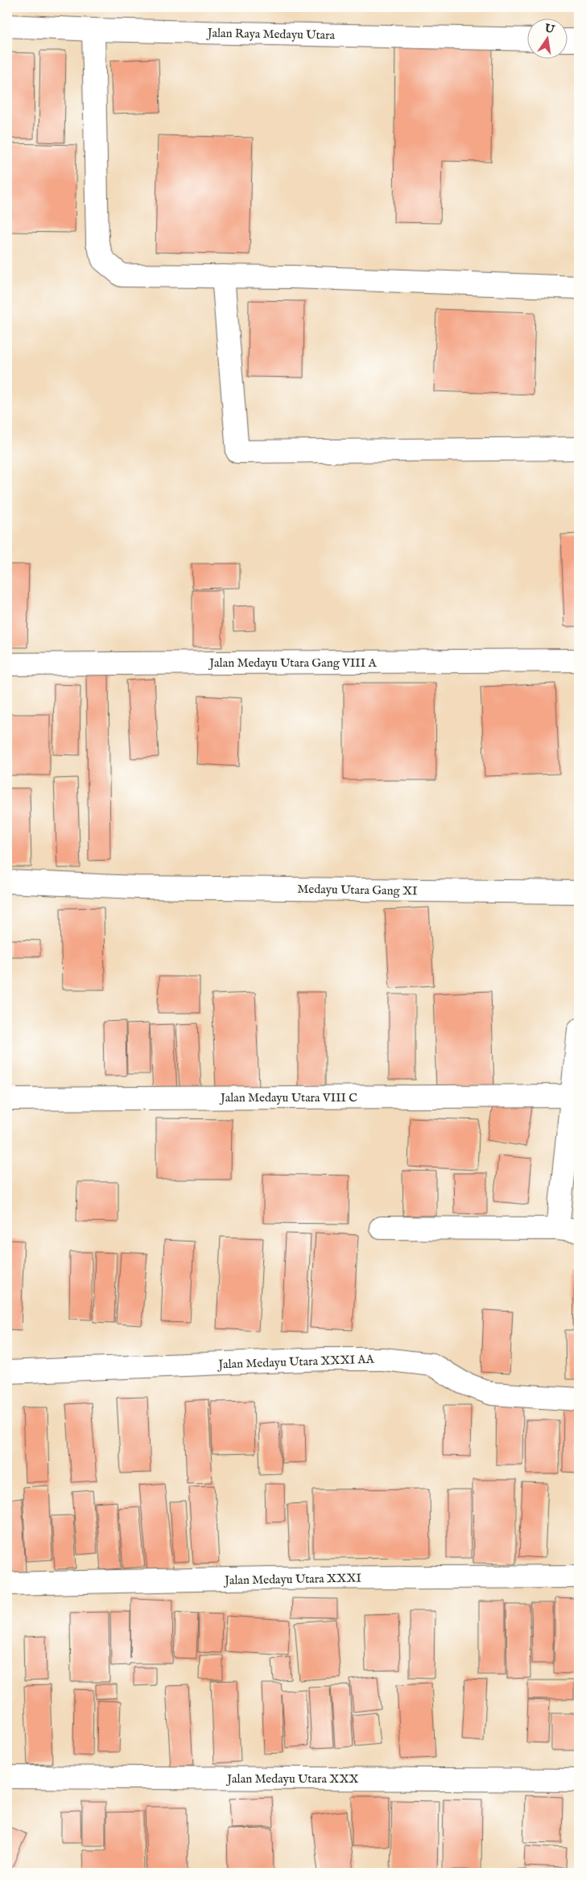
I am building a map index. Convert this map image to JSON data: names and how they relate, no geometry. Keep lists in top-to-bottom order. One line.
{"streets":{"street":["Jalan Raya Medayu Utara","Jalan Medayu Utara Gang VIII A","Medayu Utara Gang XI","Jalan Medayu Utara VIII C","Jalan Medayu Utara XXXI AA","Jalan Medayu Utara XXXI","Jalan Medayu Utara XXX"]},"north":"top"}
